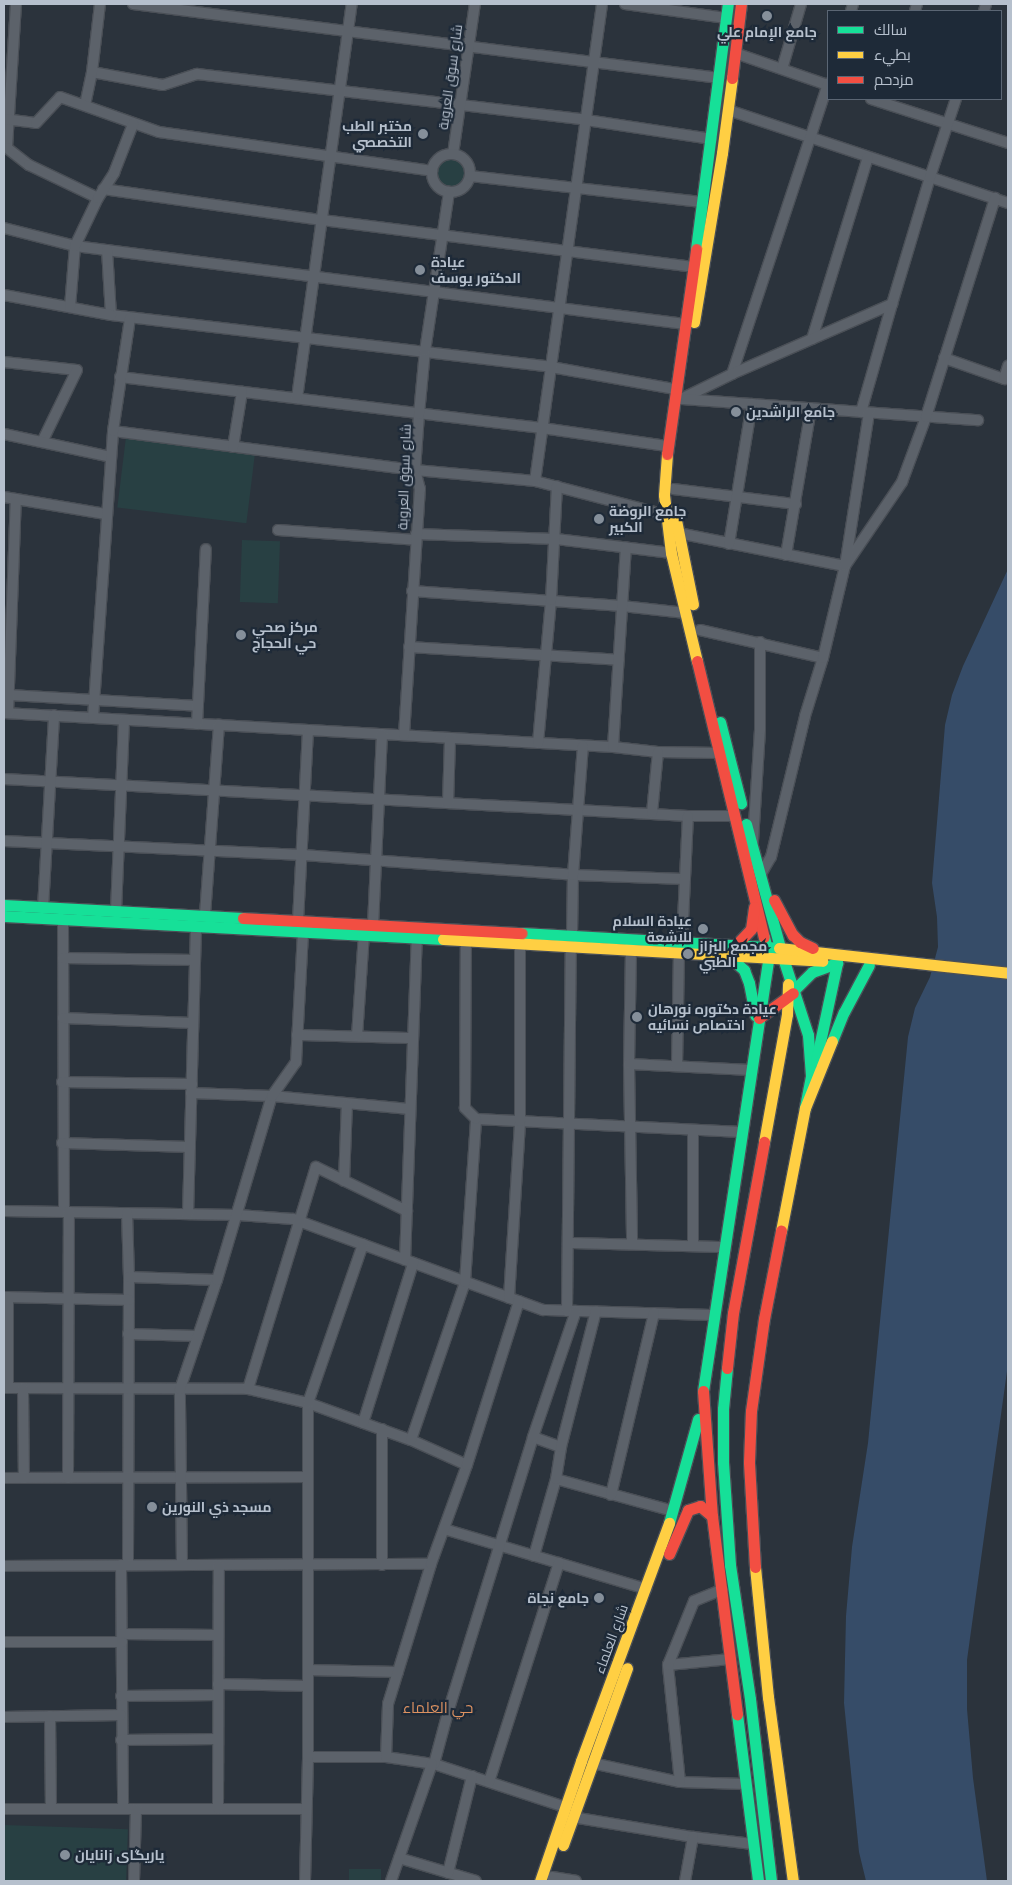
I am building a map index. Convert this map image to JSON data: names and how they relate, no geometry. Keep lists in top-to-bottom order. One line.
{"streets":{"street":["شارع سوق العروبة","شارع العلماء"]},"districts":["حي العلماء"],"places":["جامع الإمام علي","مختبر الطب التخصصي","عيادة الدكتور يوسف","جامع الراشدين","جامع الروضة الكبير","مركز صحي حي الحجاج","عيادة السلام للاشعة","مجمع البزاز الطبي","عيادة دكتوره نورهان اختصاص نسائيه","مسجد ذي النورين","جامع نجاة","یاریگای زانایان"],"legend":["سالك","بطيء","مزدحم"]}
